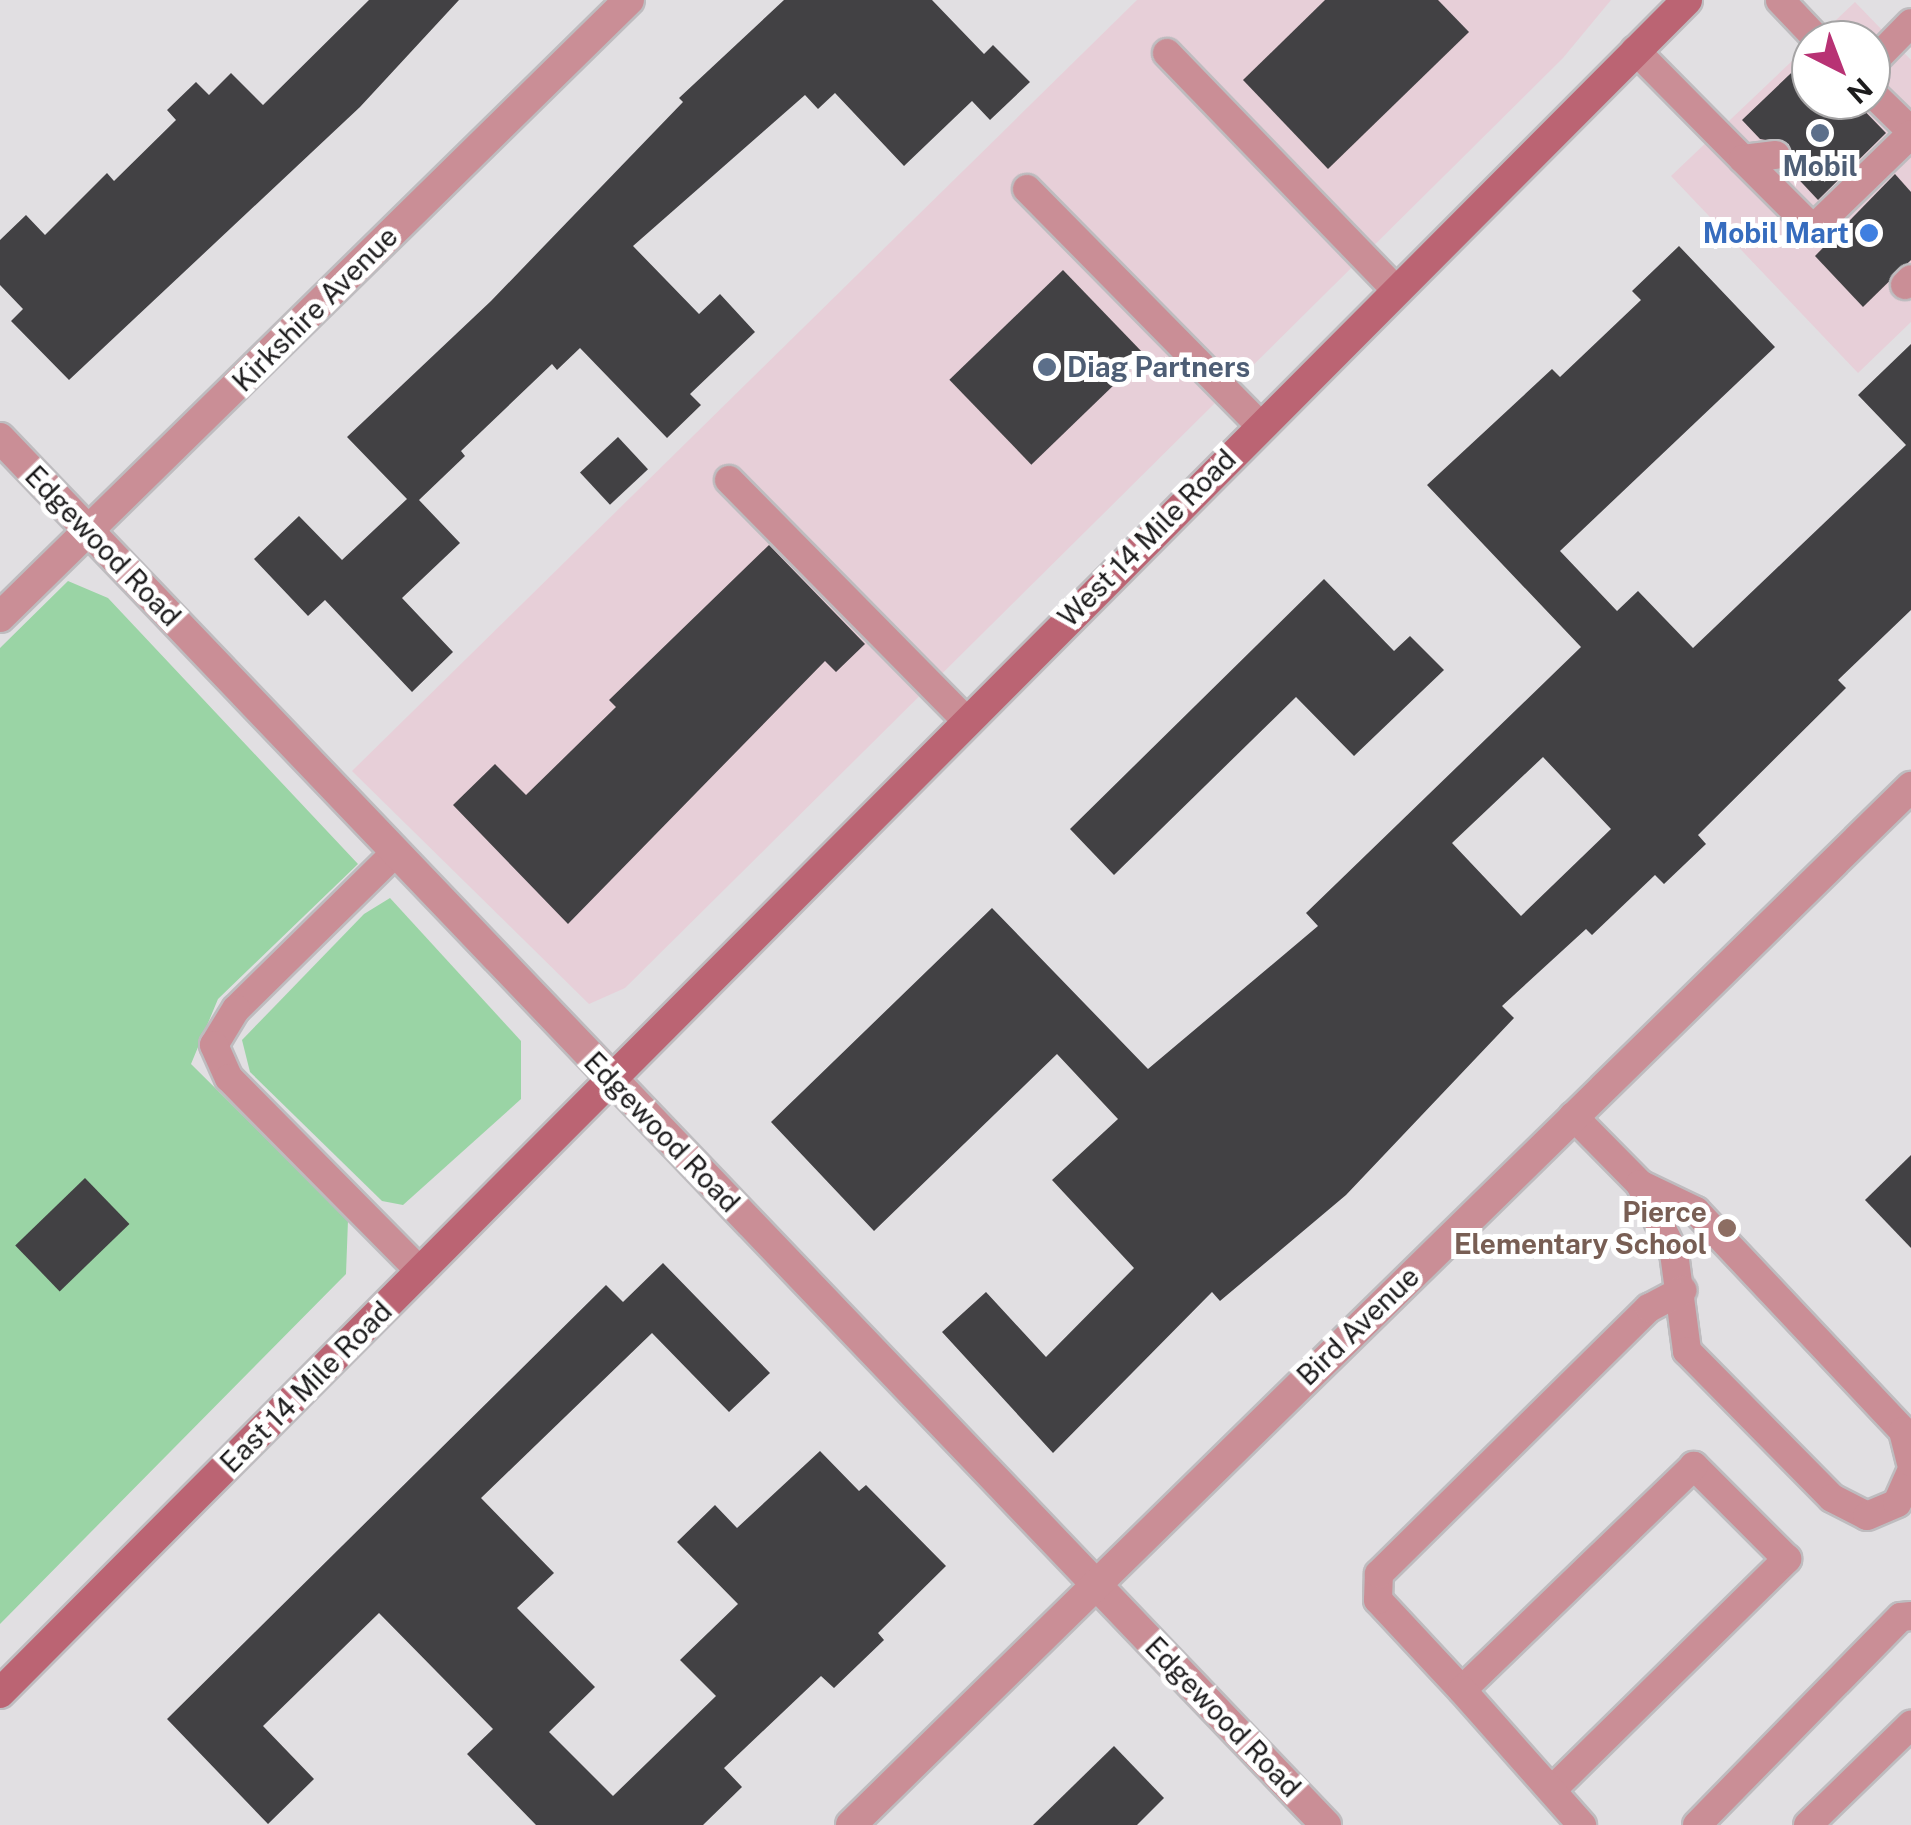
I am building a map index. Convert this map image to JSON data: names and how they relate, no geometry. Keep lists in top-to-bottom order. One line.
{"streets":{"main road":["West 14 Mile Road","East 14 Mile Road"],"street":["Kirkshire Avenue","Edgewood Road","Bird Avenue"]},"crossings":[["Kirkshire Avenue","Edgewood Road"],["West 14 Mile Road","Edgewood Road"],["West 14 Mile Road","East 14 Mile Road"],["Edgewood Road","Bird Avenue"],["Edgewood Road","East 14 Mile Road"]],"places":["Mobil","Mobil Mart","Diag Partners","Pierce Elementary School"],"north":"bottom right"}
